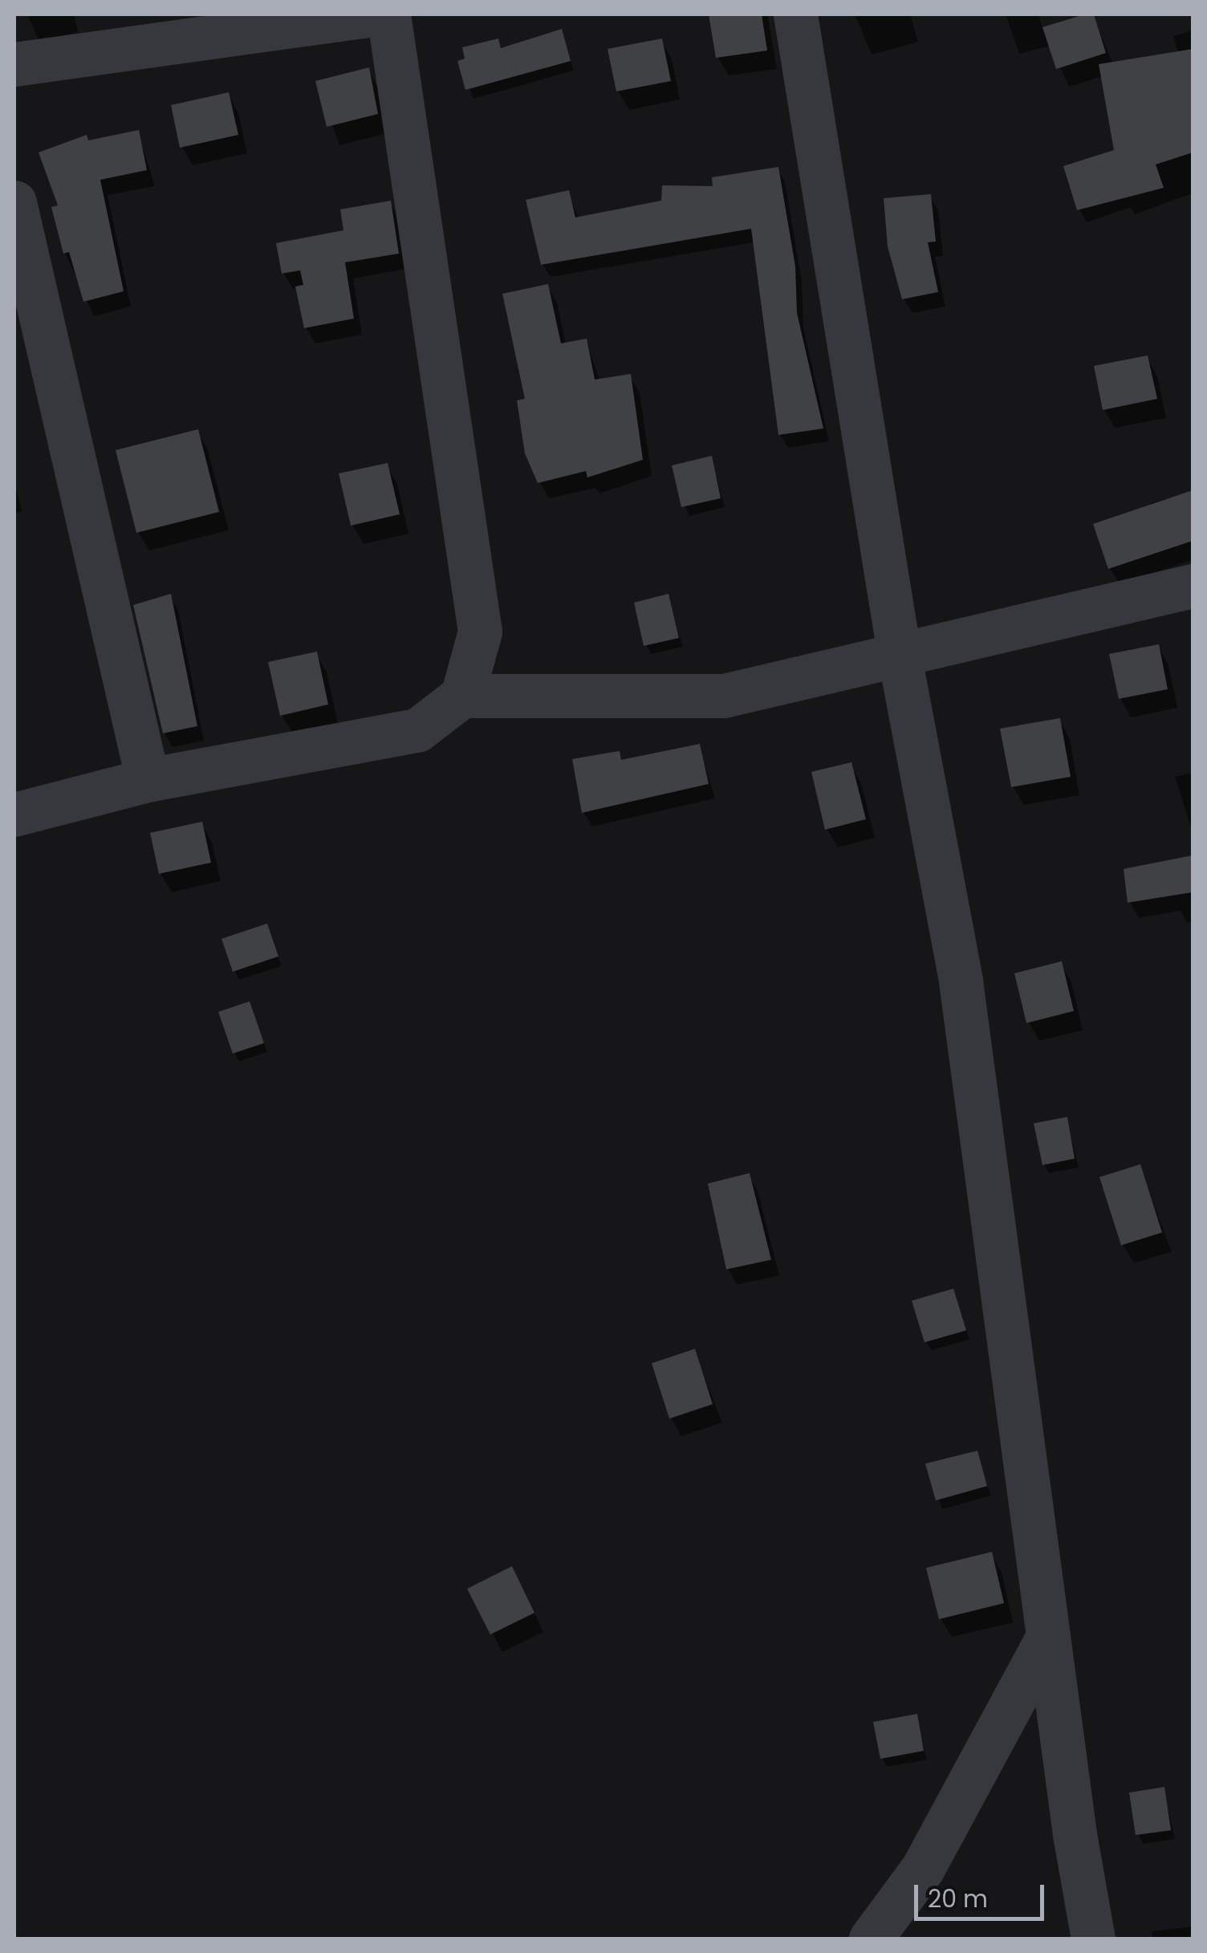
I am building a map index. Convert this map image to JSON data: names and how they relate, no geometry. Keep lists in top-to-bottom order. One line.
{"scale_bar":"20 m"}
